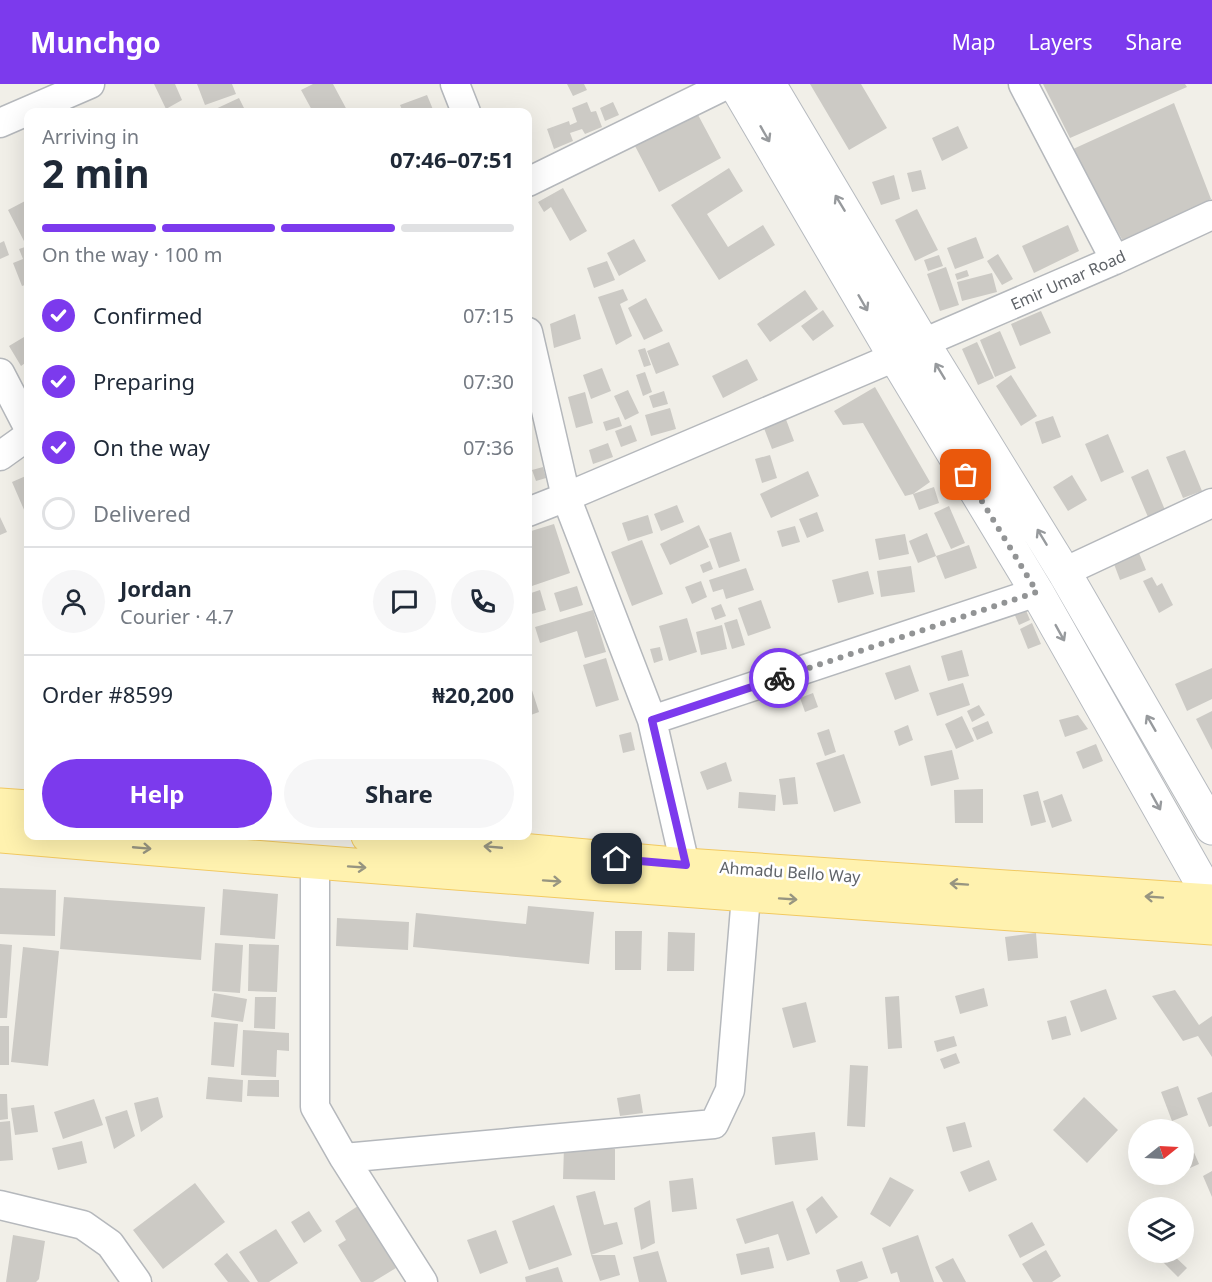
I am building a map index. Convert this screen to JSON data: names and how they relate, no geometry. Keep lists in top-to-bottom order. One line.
{"streets":{"main road":["Ahmadu Bello Way"],"street":["Emir Umar Road"]},"north":"right","page":{"header":"Munchgo","nav":["Map","Layers","Share"],"heading":["2 min","Arriving in","07:46–07:51"],"panel":["Jordan","Courier · 4.7","Order #8599","₦20,200"],"bar":"On the way · 100 m","list":[["Confirmed","07:15"],["Preparing","07:30"],["On the way","07:36"],"Delivered"],"buttons":["Help","Share"]}}
